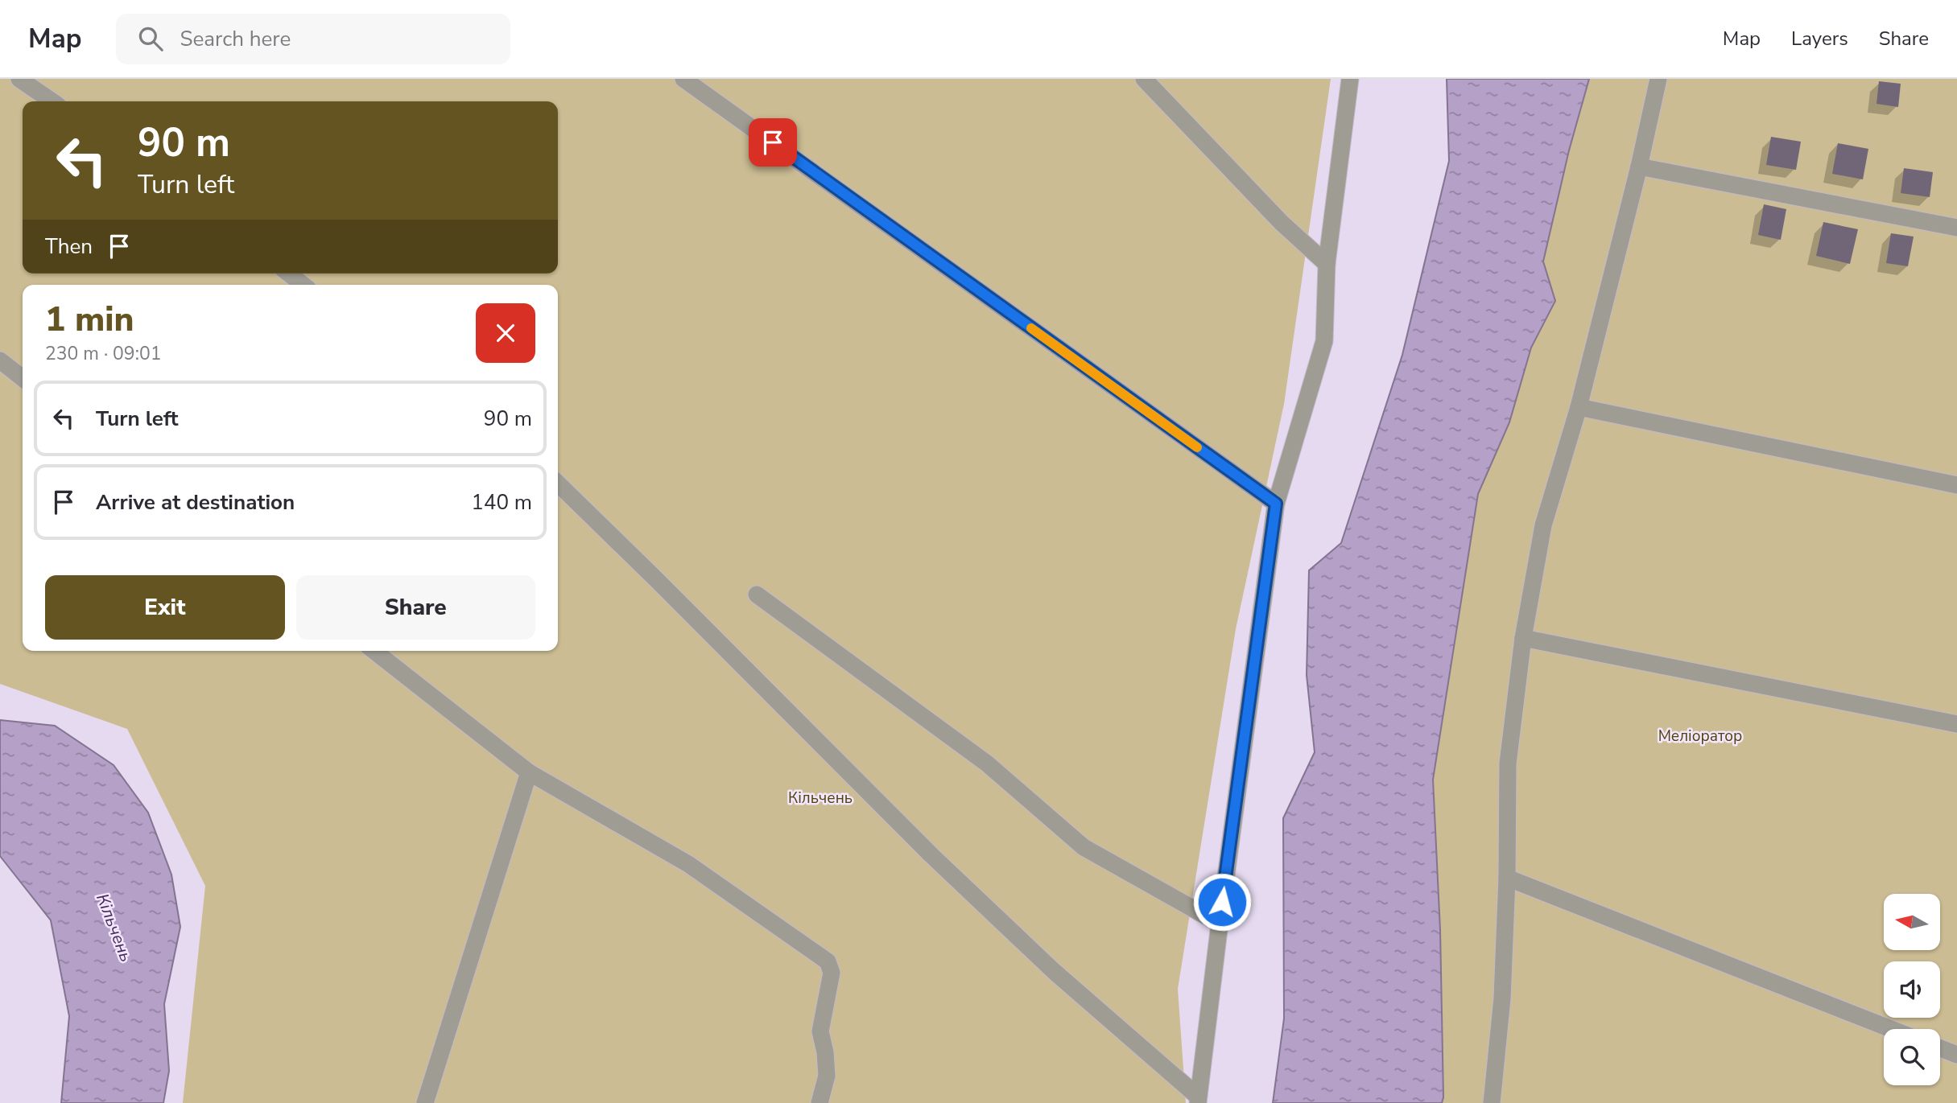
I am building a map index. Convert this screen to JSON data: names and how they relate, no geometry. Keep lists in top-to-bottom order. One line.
{"water":["Кільчень"],"parks":["Меліоратор","Кільчень"],"north":"left","page":{"header":"Map","search":"Search here","nav":["Map","Layers","Share"],"turn":["90 m","Turn left"],"then":"Then","heading":["1 min","230 m · 09:01"],"list":[{"name":"Turn left","value":"90 m"},{"name":"Arrive at destination","value":"140 m"}],"buttons":["Exit","Share"]}}
